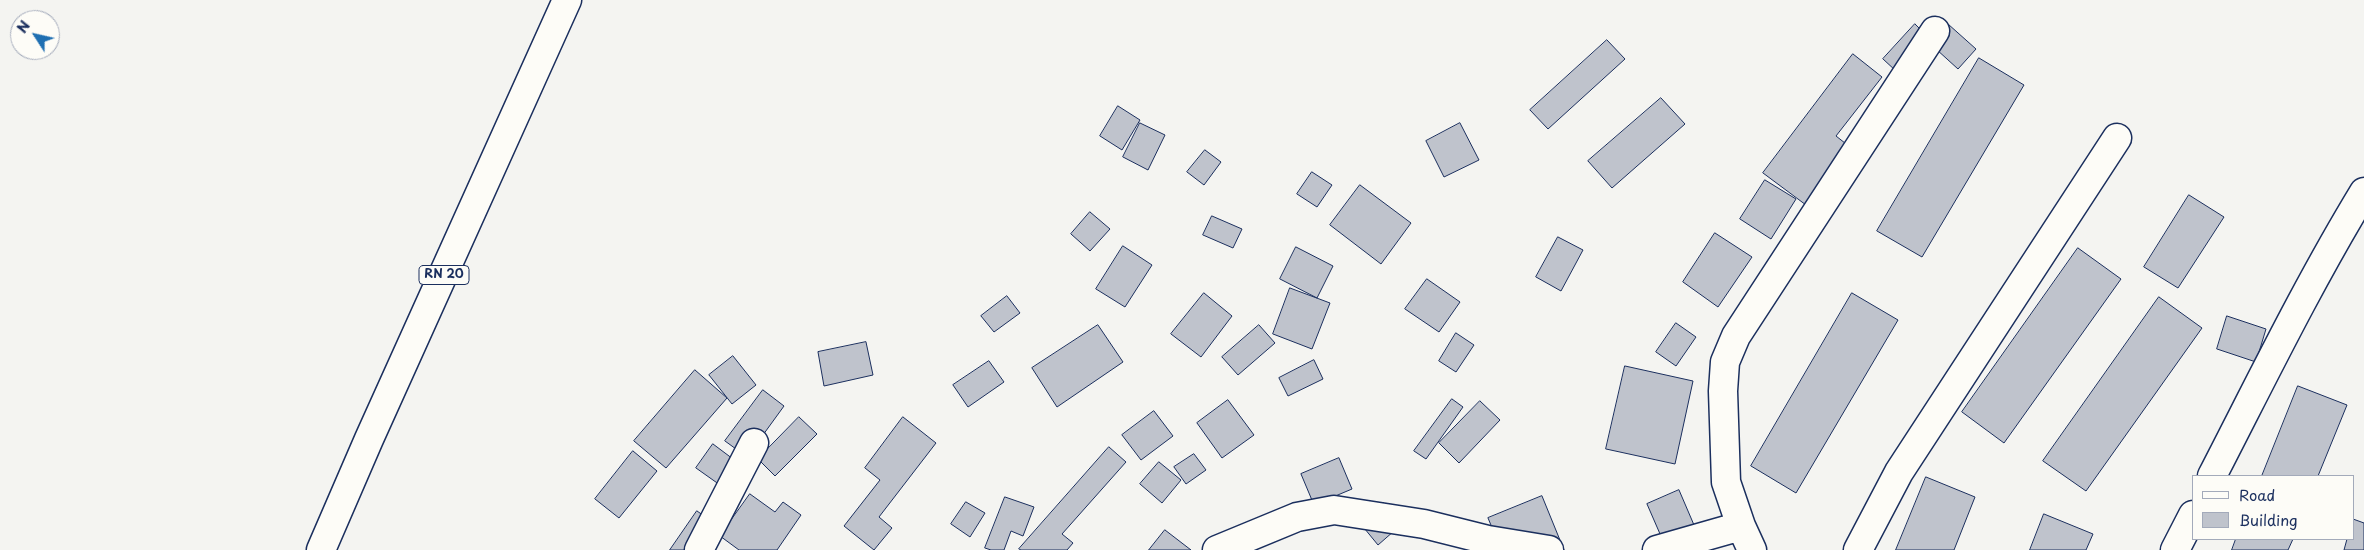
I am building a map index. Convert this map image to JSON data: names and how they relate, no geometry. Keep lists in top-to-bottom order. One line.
{"streets":{"street":["RN 20"]},"legend":["Road","Building"],"north":"top left"}
